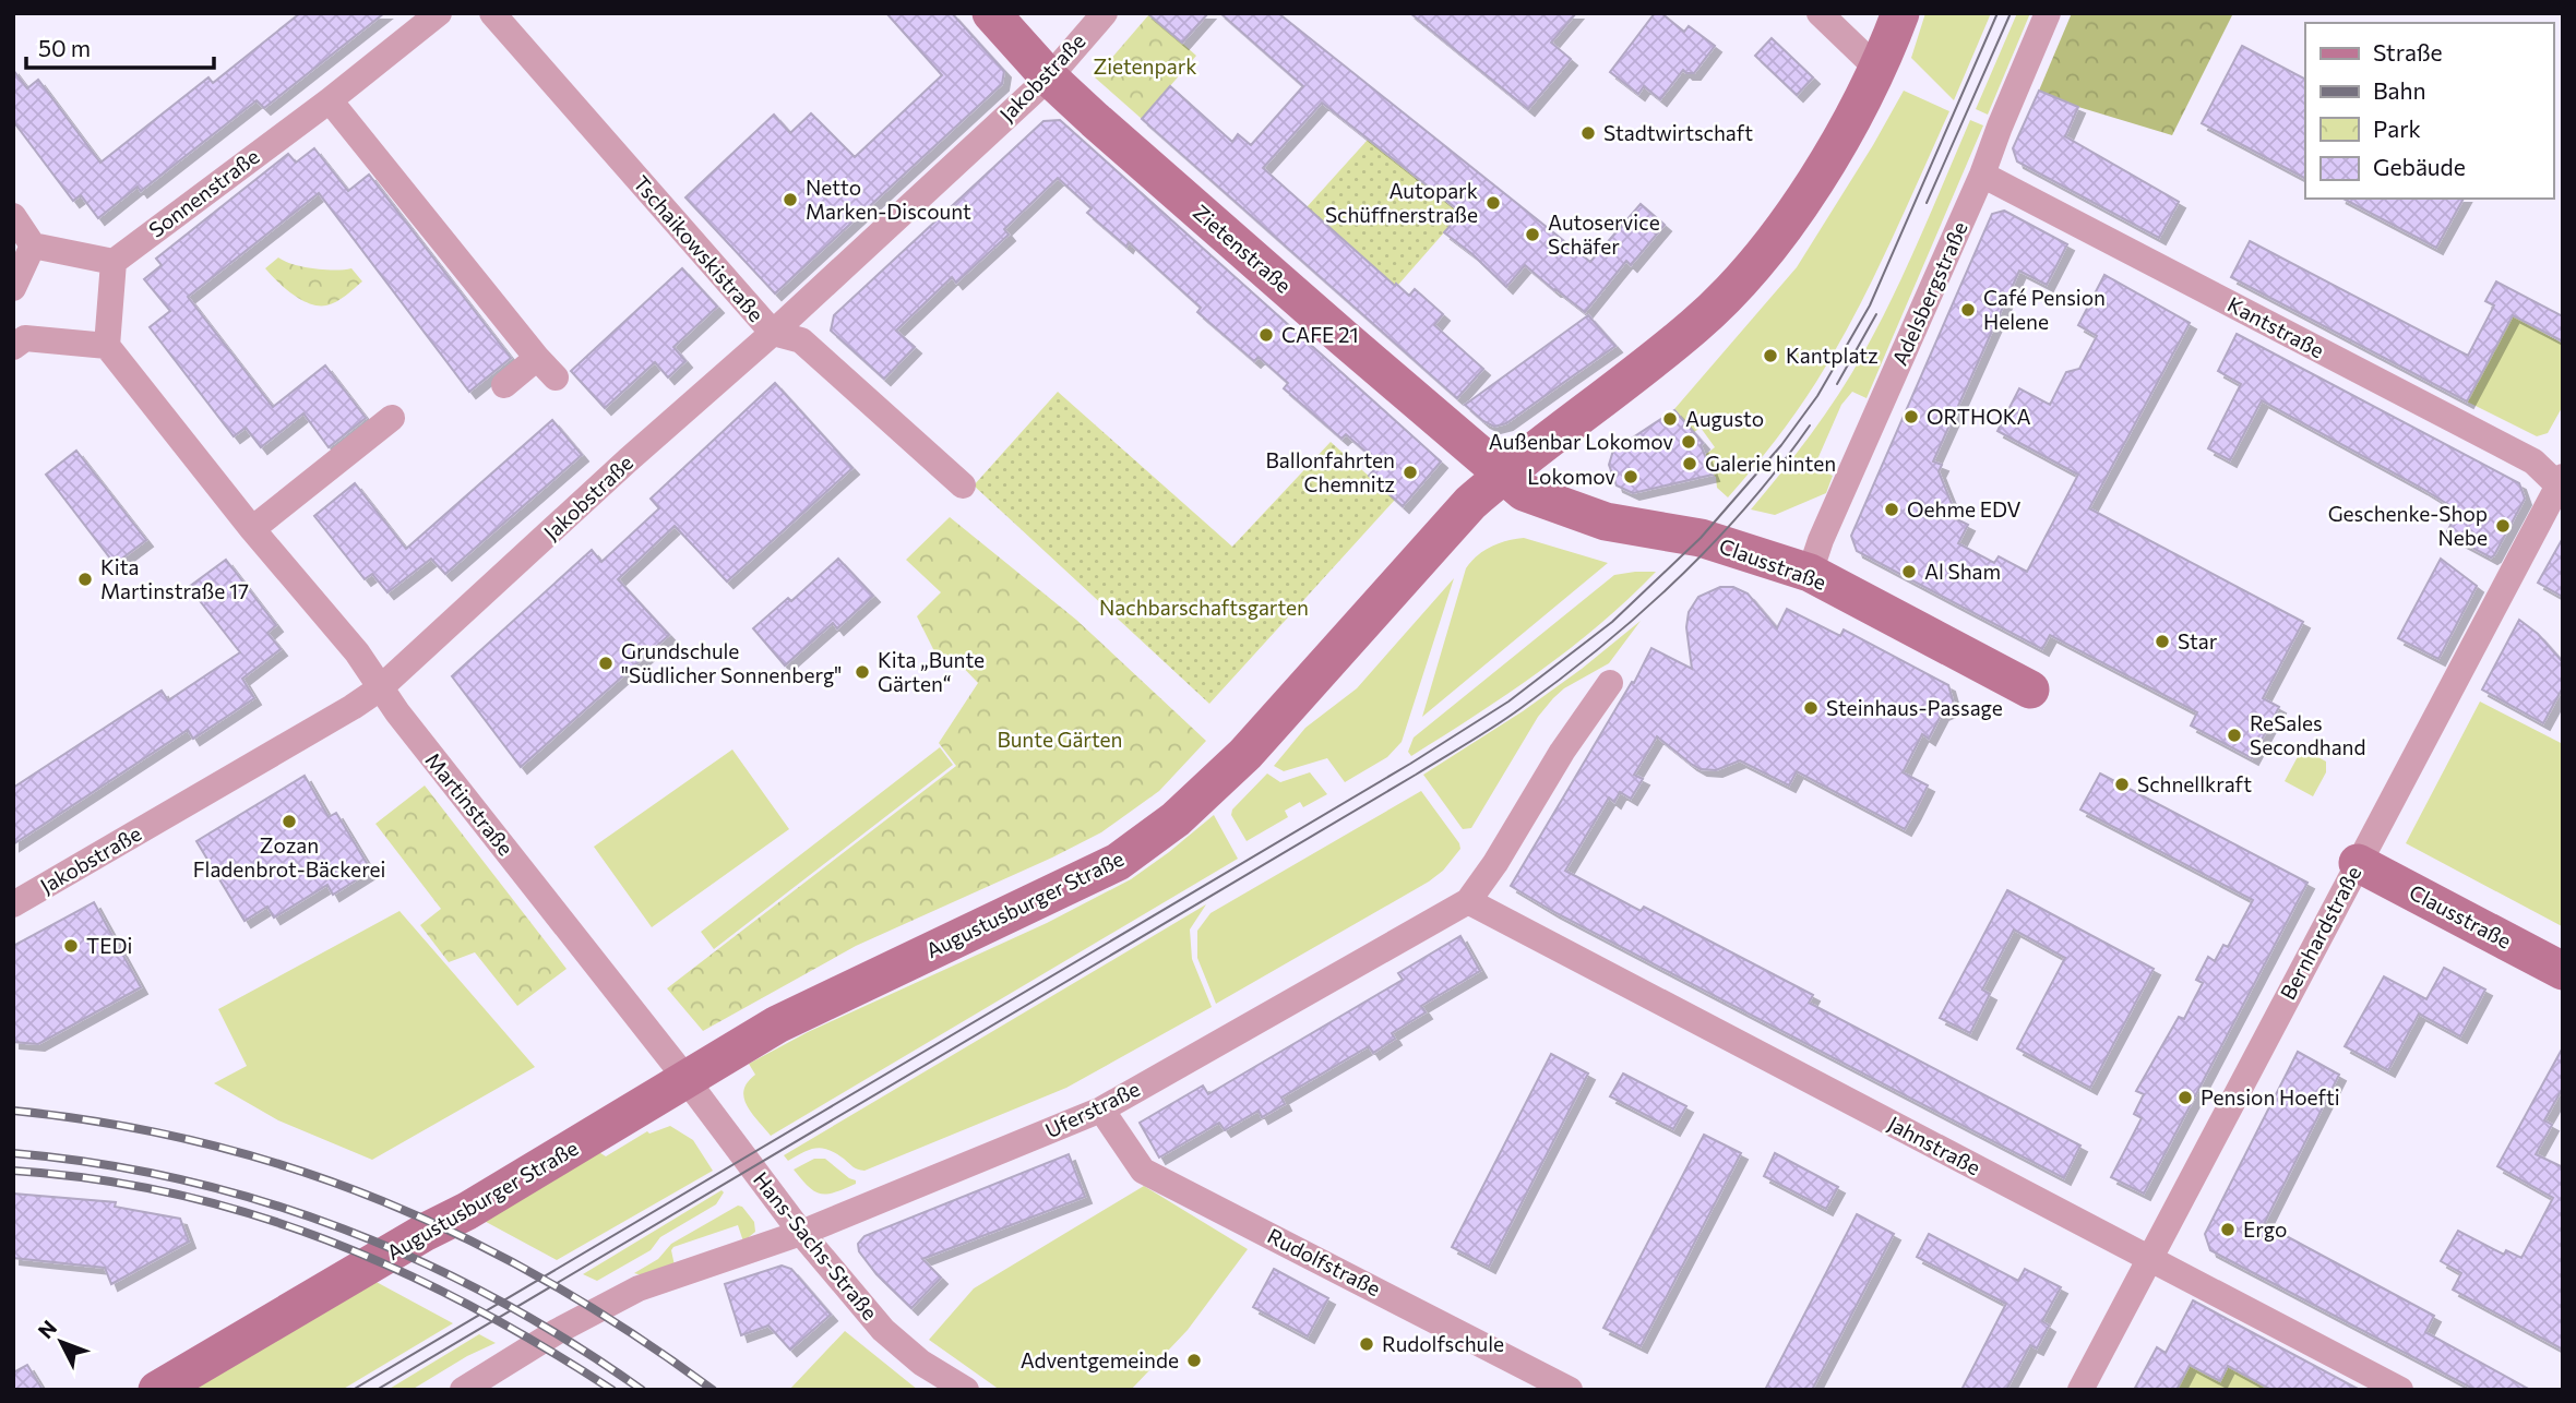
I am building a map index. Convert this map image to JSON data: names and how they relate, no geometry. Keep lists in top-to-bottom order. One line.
{"streets":{"main road":["Zietenstraße","Clausstraße","Augustusburger Straße"],"street":["Jakobstraße","Sonnenstraße","Tschaikowskistraße","Adelsbergstraße","Kantstraße","Martinstraße","Bernhardstraße","Uferstraße","Jahnstraße","Hans-Sachs-Straße","Rudolfstraße"]},"crossings":[["Jakobstraße","Tschaikowskistraße"],["Jakobstraße","Zietenstraße"],["Jakobstraße","Martinstraße"],["Zietenstraße","Clausstraße"],["Zietenstraße","Augustusburger Straße"],["Adelsbergstraße","Kantstraße"],["Adelsbergstraße","Clausstraße"],["Kantstraße","Bernhardstraße"],["Clausstraße","Augustusburger Straße"],["Clausstraße","Bernhardstraße"],["Martinstraße","Augustusburger Straße"],["Martinstraße","Hans-Sachs-Straße"],["Augustusburger Straße","Hans-Sachs-Straße"],["Bernhardstraße","Jahnstraße"],["Uferstraße","Jahnstraße"],["Uferstraße","Hans-Sachs-Straße"],["Uferstraße","Rudolfstraße"]],"parks":["Zietenpark","Nachbarschaftsgarten","Bunte Gärten"],"places":["Stadtwirtschaft","Netto Marken-Discount","Autopark Schüffnerstraße","Autoservice Schäfer","Café Pension Helene","CAFE 21","Kantplatz","ORTHOKA","Augusto","Außenbar Lokomov","Galerie hinten","Ballonfahrten Chemnitz","Lokomov","Oehme EDV","Geschenke-Shop Nebe","Al Sham","Kita Martinstraße 17","Star","Grundschule \"Südlicher Sonnenberg\"","Kita „Bunte Gärten“","Steinhaus-Passage","ReSales Secondhand","Schnellkraft","Zozan Fladenbrot-Bäckerei","TEDi","Pension Hoefti","Ergo","Rudolfschule","Adventgemeinde"],"legend":["Straße","Bahn","Park","Gebäude"],"scale_bar":"50 m","north":"top left"}
